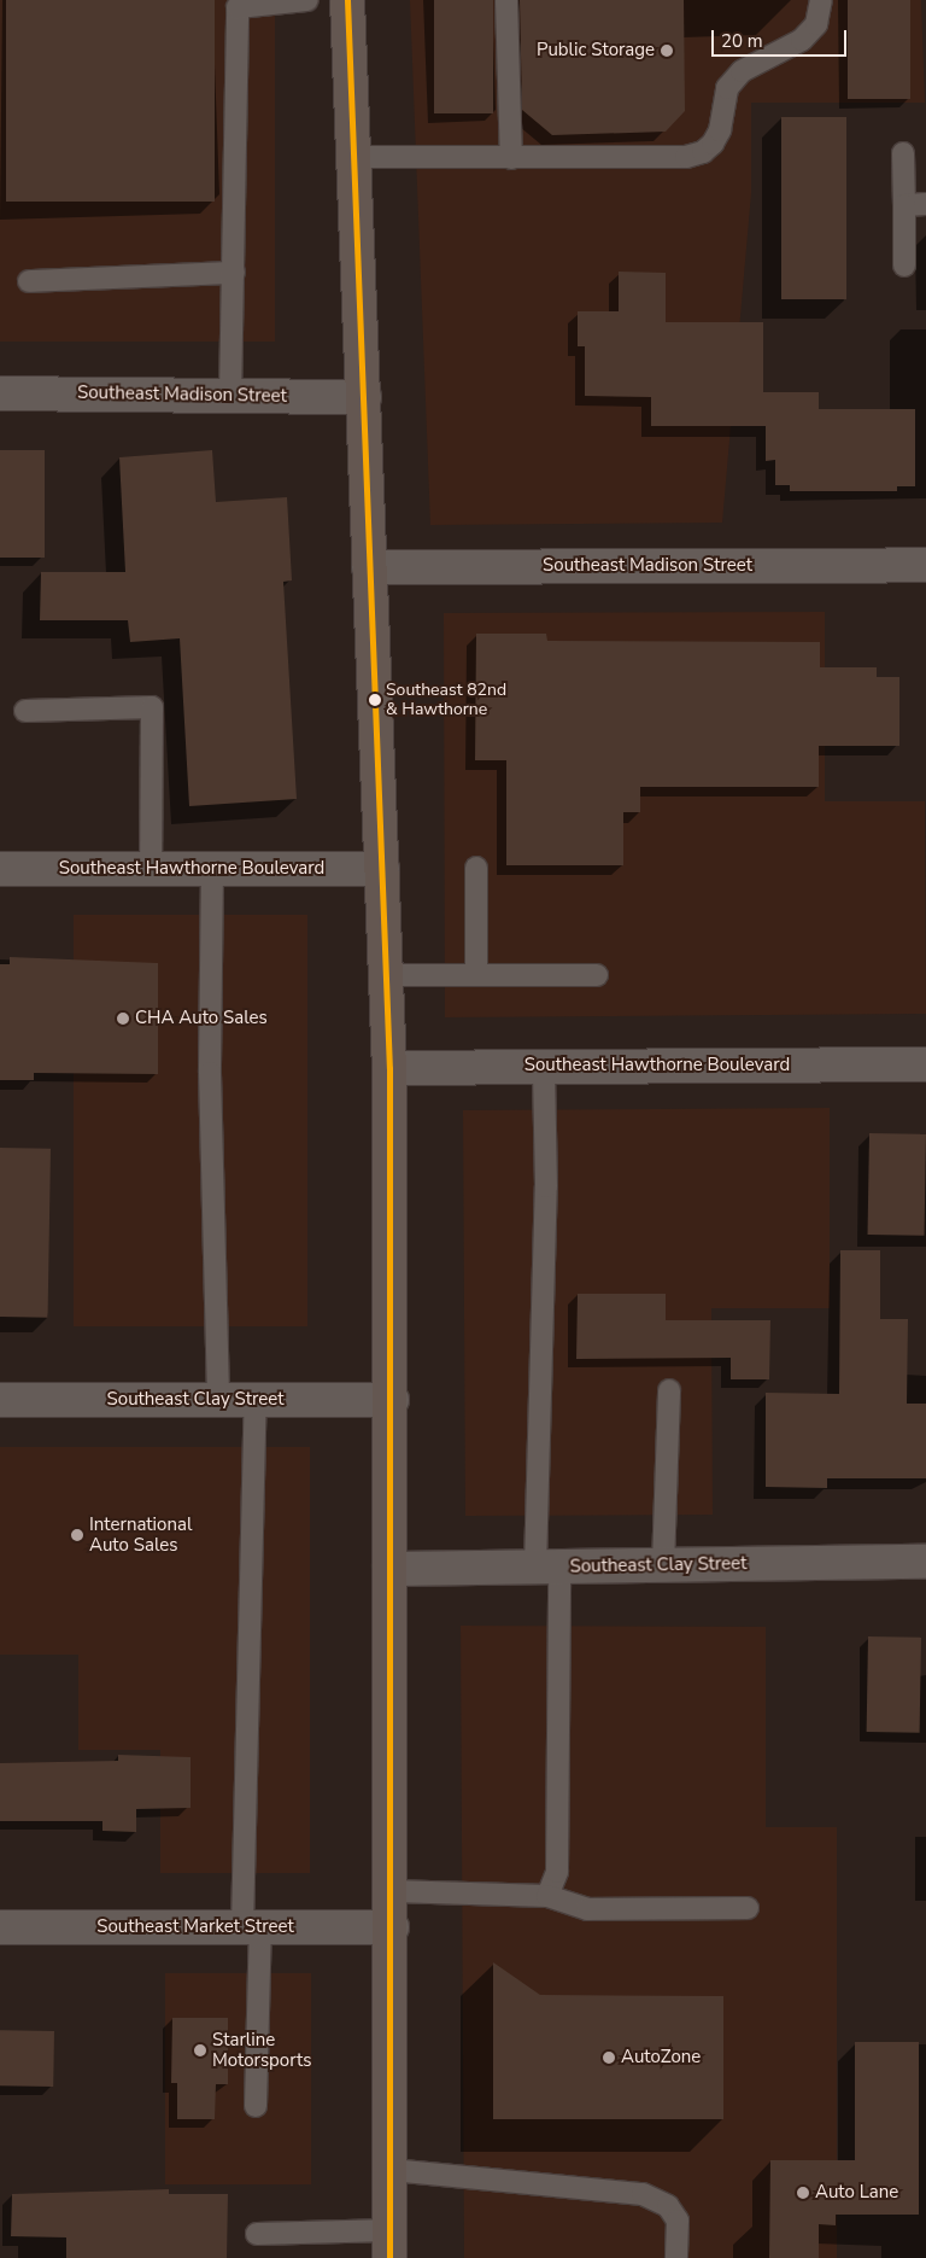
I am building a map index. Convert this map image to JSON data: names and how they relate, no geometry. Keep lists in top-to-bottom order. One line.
{"streets":{"street":["Southeast Madison Street","Southeast Hawthorne Boulevard","Southeast Clay Street","Southeast Market Street"]},"places":["Public Storage","Southeast 82nd & Hawthorne","CHA Auto Sales","International Auto Sales","Starline Motorsports","AutoZone","Auto Lane"],"scale_bar":"20 m"}
